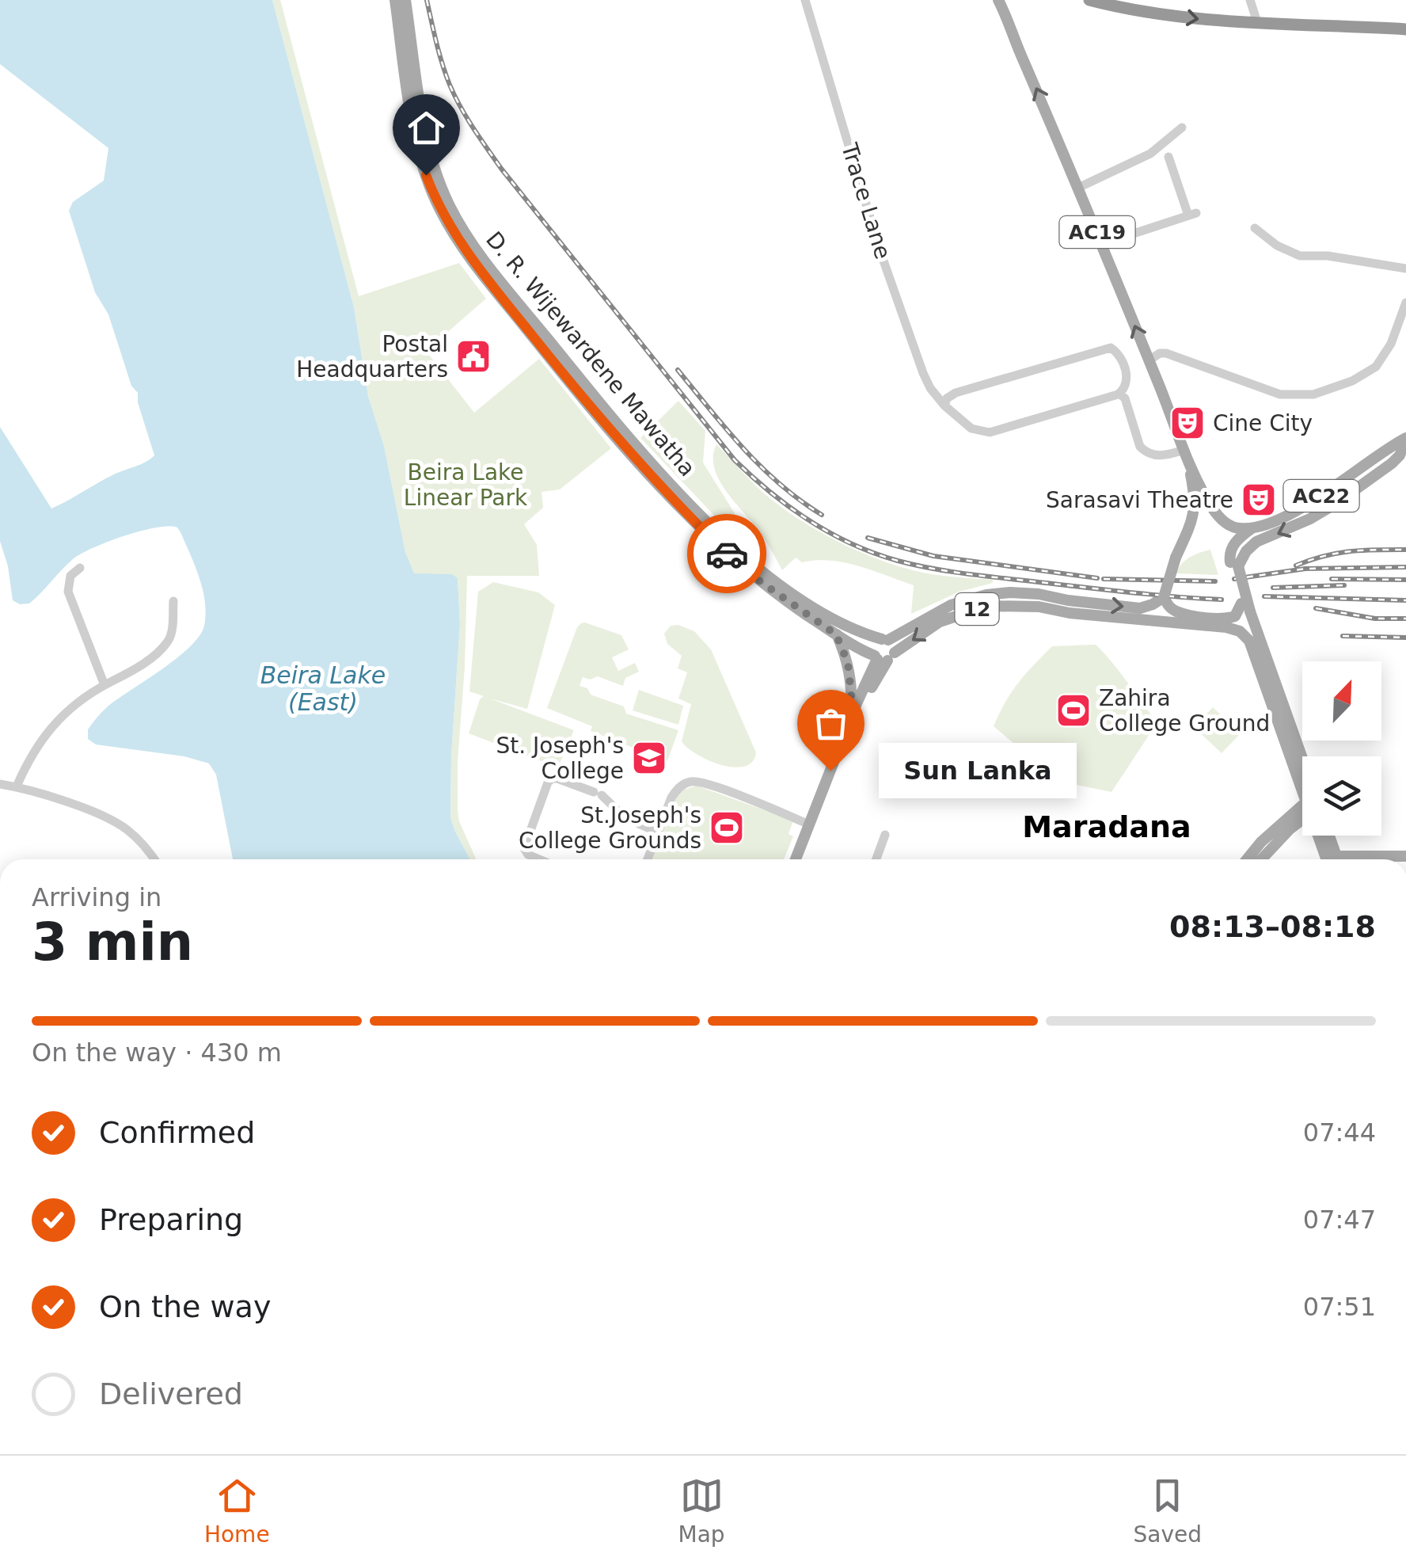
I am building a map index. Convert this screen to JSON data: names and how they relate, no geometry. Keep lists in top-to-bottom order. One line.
{"streets":{"main road":["AC19","D. R. Wijewardene Mawatha","AC22","12"],"street":["Trace Lane"]},"crossings":[["D. R. Wijewardene Mawatha","12"]],"districts":["Maradana"],"water":["Beira Lake (East)"],"parks":["Beira Lake Linear Park"],"places":{"public building":["Postal Headquarters"],"theatre":["Cine City","Sarasavi Theatre"],"sports":["Zahira College Ground","St.Joseph's College Grounds"],"school or university":["St. Joseph's College"],"other":["Sun Lanka"]},"north":"top right","page":{"bubble":"Sun Lanka","heading":["3 min","Arriving in","08:13–08:18"],"bar":"On the way · 430 m","list":[["Confirmed","07:44"],["Preparing","07:47"],["On the way","07:51"],"Delivered"],"tabs":["Home","Map","Saved"]}}
